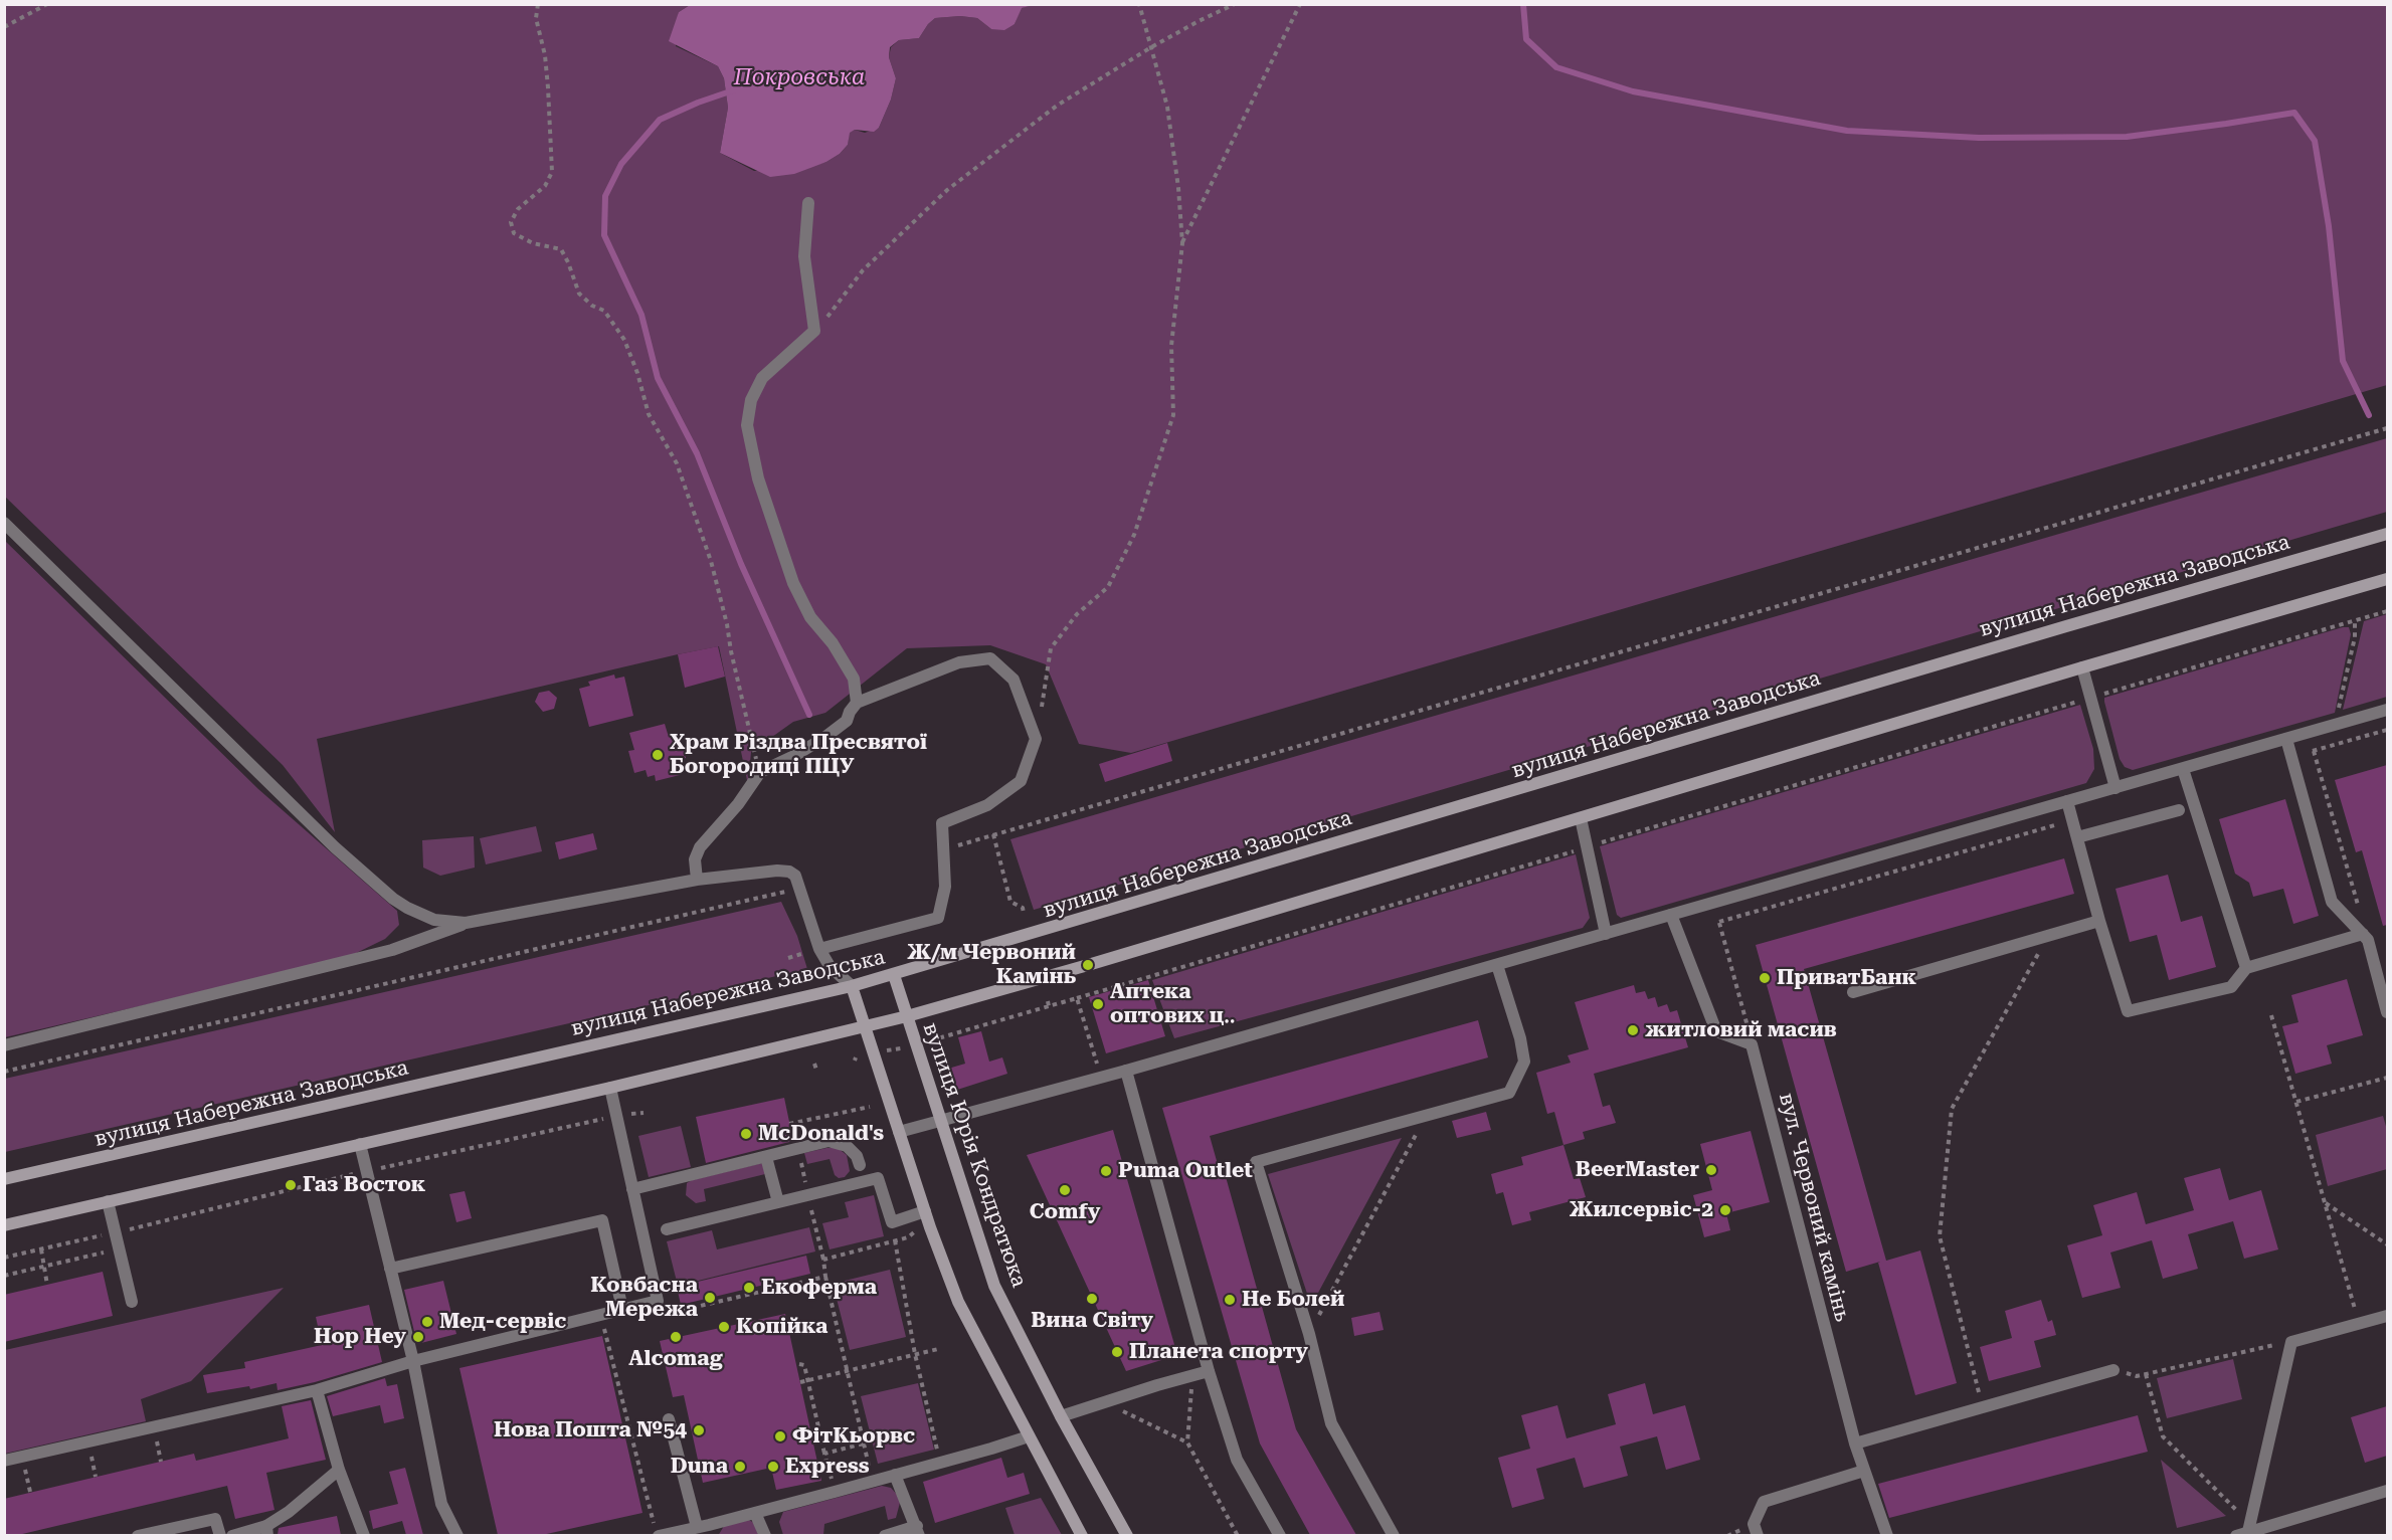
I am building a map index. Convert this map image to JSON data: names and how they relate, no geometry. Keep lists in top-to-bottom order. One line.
{"streets":{"main road":["вулиця Набережна Заводська","вулиця Юрія Кондратюка"],"street":["вул. Червоний камінь"]},"crossings":[["вулиця Набережна Заводська","вулиця Юрія Кондратюка"]],"water":["Покровська"],"places":["Храм Різдва Пресвятої Богородиці ПЦУ","Ж/м Червоний Камінь","ПриватБанк","Аптека оптових ц‥","житловий масив","McDonald's","BeerMaster","Puma Outlet","Газ Восток","Comfy","Жилсервіс-2","Екоферма","Ковбасна Мережа","Вина Світу","Не Болей","Мед-сервіс","Копійка","Hop Hey","Alcomag","Планета спорту","Нова Пошта №54","ФiтКьорвс","Duna","Express"]}
